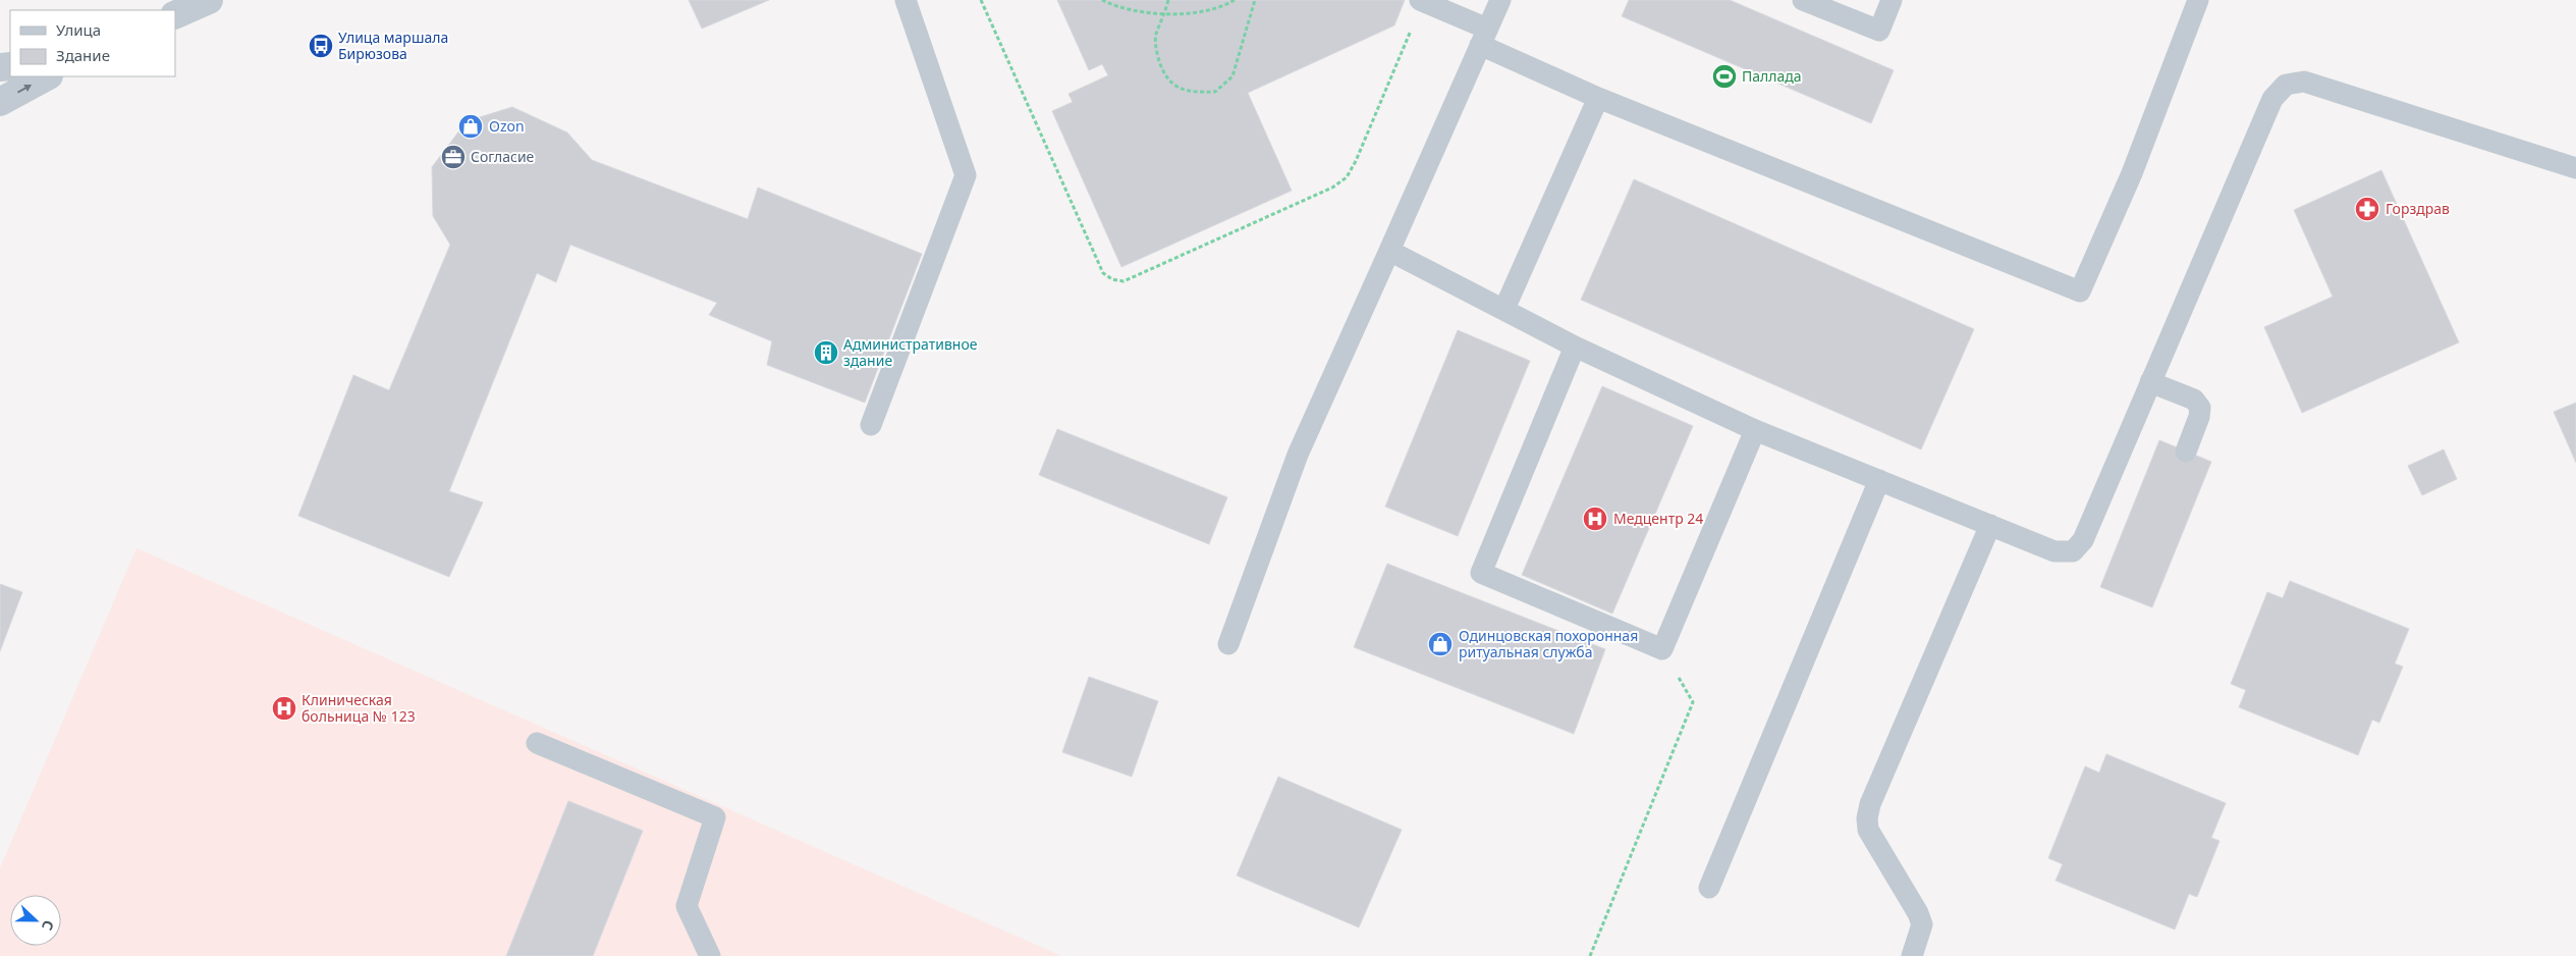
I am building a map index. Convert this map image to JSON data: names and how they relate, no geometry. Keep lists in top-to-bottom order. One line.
{"places":{"bus stop":["Улица маршала Бирюзова"],"sports":["Паллада"],"shop":["Ozon","Одинцовская похоронная ритуальная служба"],"office":["Согласие"],"pharmacy":["Горздрав"],"building":["Административное здание"],"hospital":["Медцентр 24","Клиническая больница № 123"]},"legend":["Улица","Здание"],"north":"right"}
